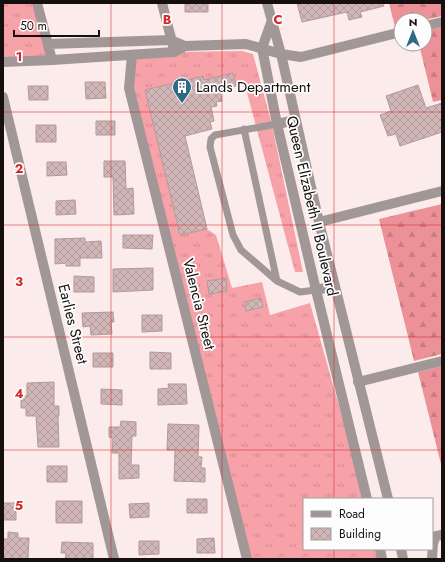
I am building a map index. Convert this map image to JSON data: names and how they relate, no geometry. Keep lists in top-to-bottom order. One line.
{"streets":{"street":["Queen Elizabeth II Boulevard","Valencia Street","Earlies Street"]},"places":{"building":["Lands Department"]},"legend":["Road","Building"],"scale_bar":"50 m","north":"top","grid":{"columns":["B","C"],"rows":["1","2","3","4","5"]}}
